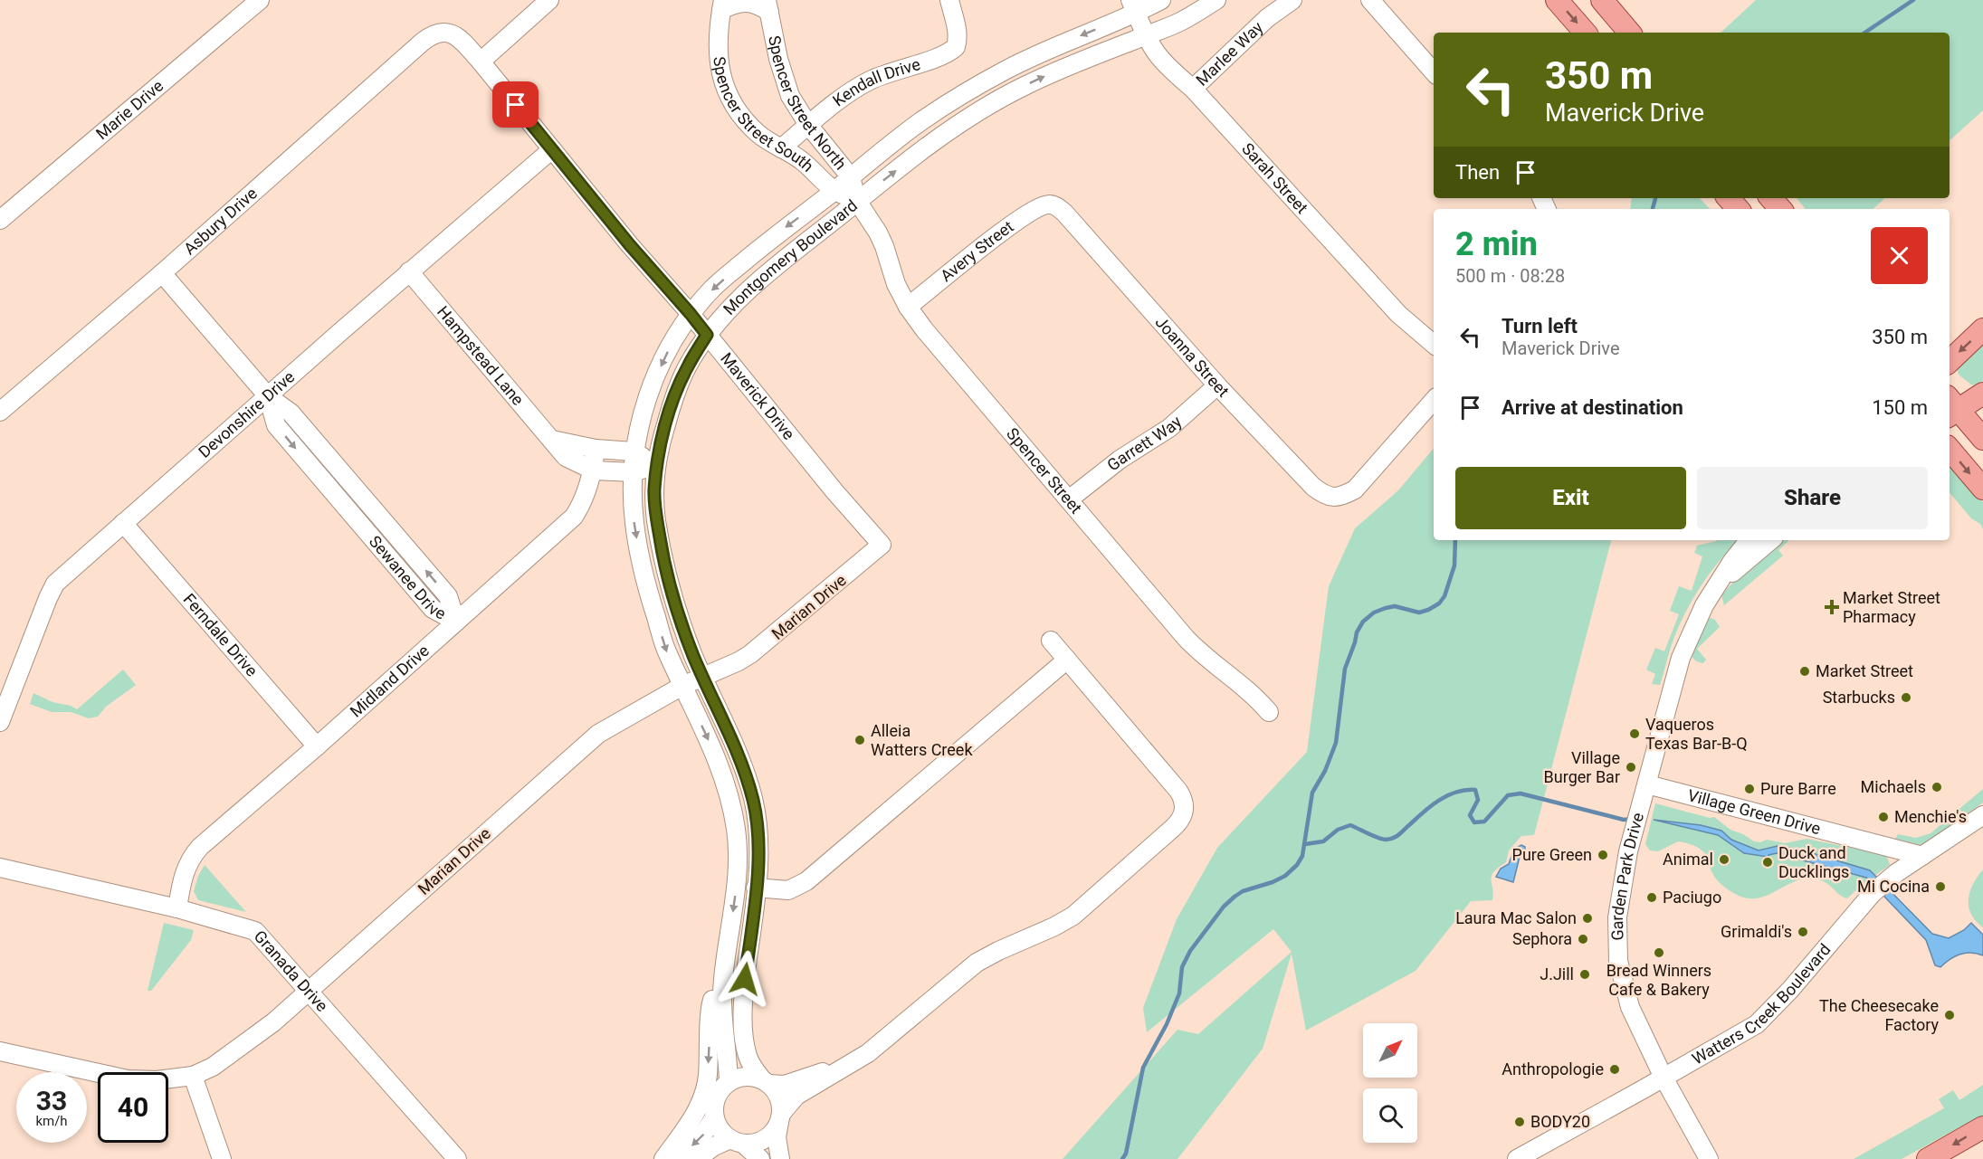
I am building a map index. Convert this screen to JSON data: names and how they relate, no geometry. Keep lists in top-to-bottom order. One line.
{"streets":{"street":["Marlee Way","Kendall Drive","Spencer Street North","Marie Drive","Spencer Street South","Sarah Street","Asbury Drive","Avery Street","Montgomery Boulevard","Hampstead Lane","Joanna Street","Maverick Drive","Devonshire Drive","Garrett Way","Spencer Street","Sewanee Drive","Marian Drive","Ferndale Drive","Midland Drive","Village Green Drive","Garden Park Drive","Granada Drive","Watters Creek Boulevard"]},"crossings":[["Marlee Way","Sarah Street"],["Kendall Drive","Spencer Street North"],["Kendall Drive","Spencer Street South"],["Spencer Street North","Spencer Street South"],["Spencer Street North","Montgomery Boulevard"],["Spencer Street North","Spencer Street"],["Spencer Street South","Montgomery Boulevard"],["Spencer Street South","Spencer Street"],["Sarah Street","Montgomery Boulevard"],["Asbury Drive","Maverick Drive"],["Asbury Drive","Sewanee Drive"],["Avery Street","Joanna Street"],["Avery Street","Spencer Street"],["Montgomery Boulevard","Hampstead Lane"],["Montgomery Boulevard","Maverick Drive"],["Montgomery Boulevard","Spencer Street"],["Montgomery Boulevard","Marian Drive"],["Hampstead Lane","Devonshire Drive"],["Hampstead Lane","Midland Drive"],["Joanna Street","Garrett Way"],["Maverick Drive","Devonshire Drive"],["Maverick Drive","Marian Drive"],["Devonshire Drive","Sewanee Drive"],["Devonshire Drive","Ferndale Drive"],["Garrett Way","Spencer Street"],["Sewanee Drive","Midland Drive"],["Marian Drive","Granada Drive"],["Ferndale Drive","Midland Drive"],["Midland Drive","Granada Drive"],["Village Green Drive","Garden Park Drive"],["Village Green Drive","Watters Creek Boulevard"],["Garden Park Drive","Watters Creek Boulevard"]],"places":{"health":["Market Street Pharmacy"],"other":["Market Street","Starbucks","Vaqueros Texas Bar-B-Q","Alleia Watters Creek","Village Burger Bar","Michaels","Pure Barre","Menchie's","Pure Green","Animal","Duck and Ducklings","Mi Cocina","Paciugo","Laura Mac Salon","Grimaldi's","Sephora","Bread Winners Cafe & Bakery","J.Jill","The Cheesecake Factory","Anthropologie","BODY20"]},"north":"top right","page":{"turn":["350 m","Maverick Drive"],"then":"Then","heading":["2 min","500 m · 08:28"],"list":[{"name":"Turn left","note":"Maverick Drive","value":"350 m"},{"name":"Arrive at destination","value":"150 m"}],"buttons":["Exit","Share"],"speed":"33 km/h","limit":"40"}}
